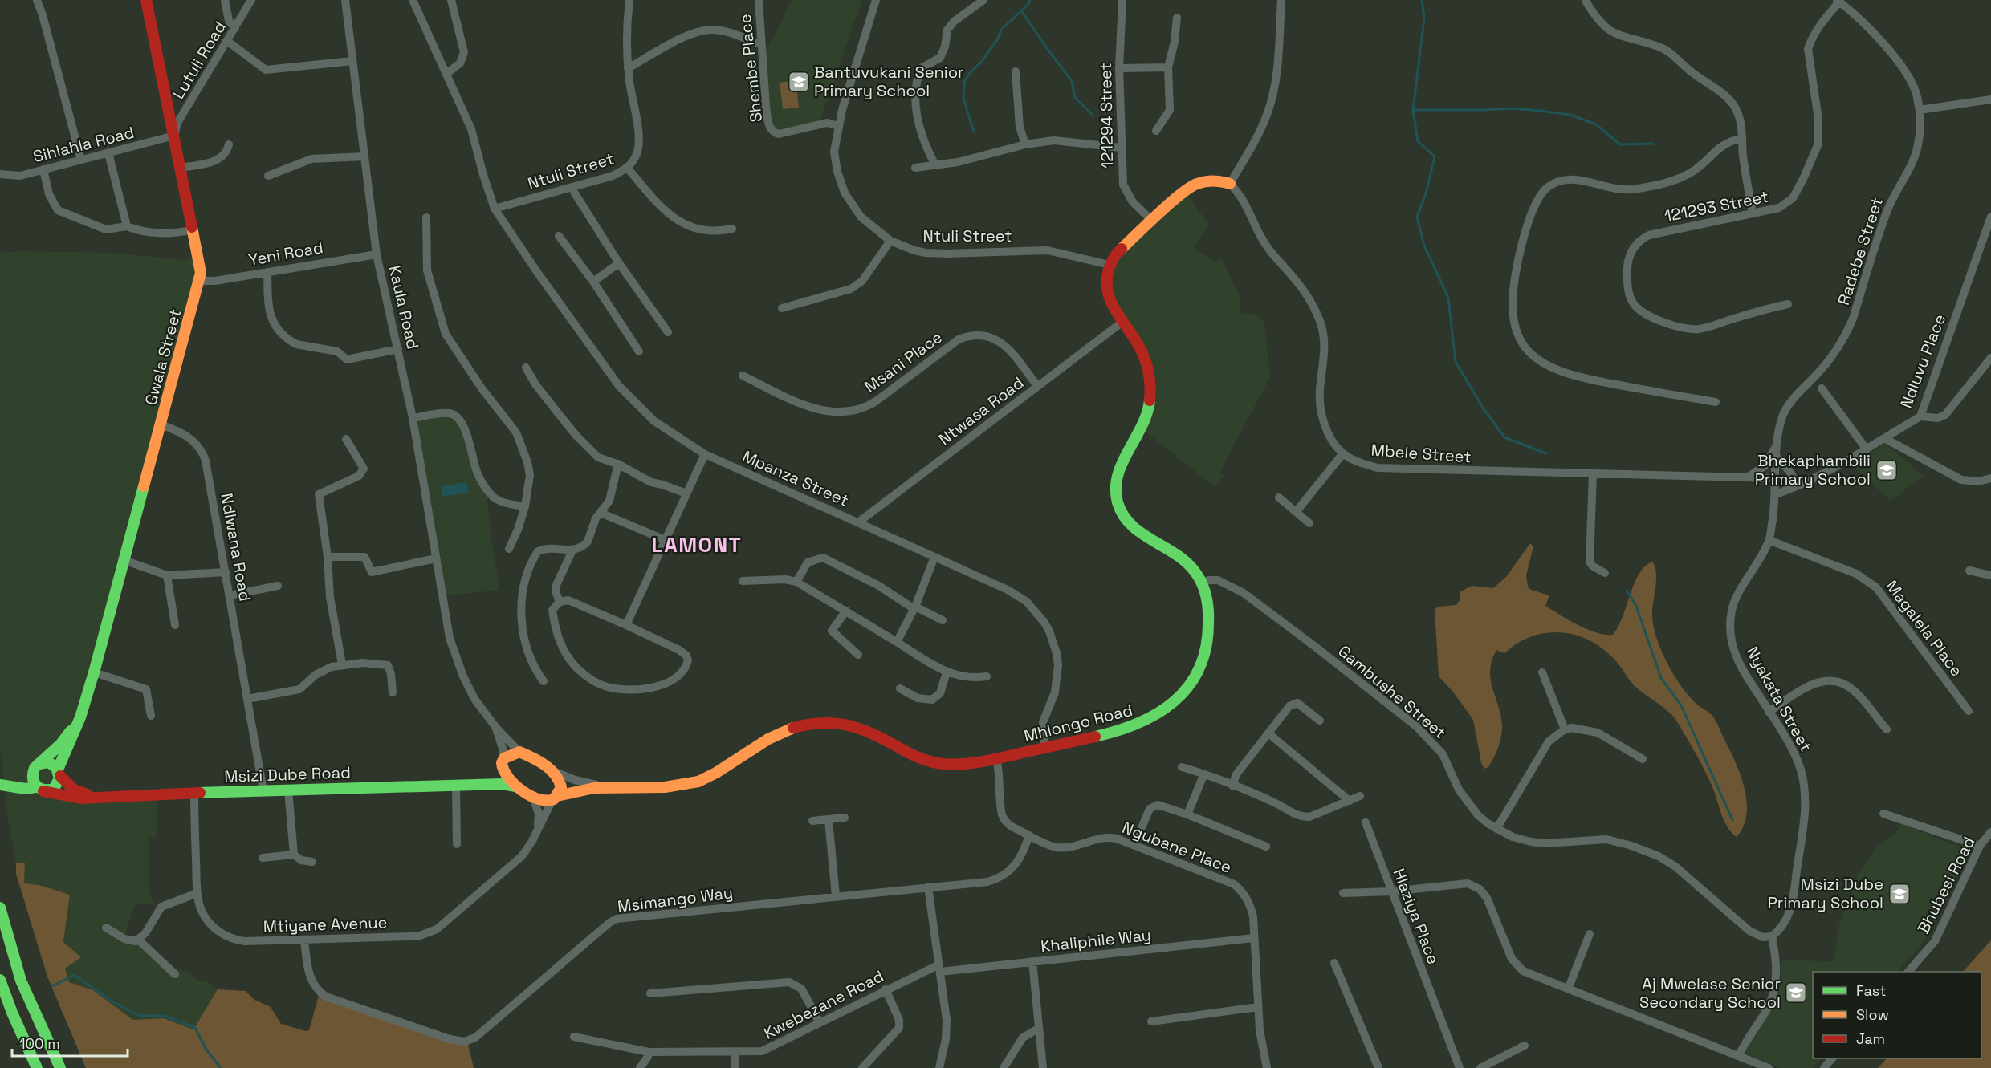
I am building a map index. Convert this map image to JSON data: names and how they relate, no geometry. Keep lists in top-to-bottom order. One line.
{"streets":{"main road":["Gwala Street","Mhlongo Road","Msizi Dube Road"],"street":["Lutuli Road","Shembe Place","121294 Street","Sihlahla Road","Ntuli Street","121293 Street","Radebe Street","Yeni Road","Kaula Road","Ndluvu Place","Msani Place","Ntwasa Road","Mbele Street","Mpanza Street","Ndlwana Road","Magalela Place","Gambushe Street","Nyakata Street","Ngubane Place","Bhubesi Road","Msimango Way","Hlaziya Place","Mtiyane Avenue","Khaliphile Way","Kwebezane Road"]},"crossings":[["Lutuli Road","Sihlahla Road"],["Lutuli Road","Gwala Street"],["Shembe Place","Ntuli Street"],["Sihlahla Road","Gwala Street"],["Ntuli Street","Mpanza Street"],["Ntuli Street","Mhlongo Road"],["121293 Street","Radebe Street"],["Radebe Street","Ndluvu Place"],["Radebe Street","Mbele Street"],["Radebe Street","Nyakata Street"],["Yeni Road","Kaula Road"],["Yeni Road","Gwala Street"],["Gwala Street","Ndlwana Road"],["Gwala Street","Msizi Dube Road"],["Ndluvu Place","Nyakata Street"],["Msani Place","Ntwasa Road"],["Ntwasa Road","Mpanza Street"],["Ntwasa Road","Mhlongo Road"],["Mpanza Street","Mhlongo Road"],["Ndlwana Road","Msizi Dube Road"],["Magalela Place","Nyakata Street"],["Gambushe Street","Nyakata Street"],["Gambushe Street","Mhlongo Road"],["Mhlongo Road","Ngubane Place"],["Mhlongo Road","Mtiyane Avenue"],["Msizi Dube Road","Mtiyane Avenue"],["Ngubane Place","Msimango Way"],["Ngubane Place","Khaliphile Way"],["Msimango Way","Mtiyane Avenue"],["Khaliphile Way","Kwebezane Road"]],"districts":["LAMONT"],"places":{"school or university":["Bantuvukani Senior Primary School","Bhekaphambili Primary School","Msizi Dube Primary School","Aj Mwelase Senior Secondary School"]},"legend":["Fast","Slow","Jam"],"scale_bar":"100 m"}
